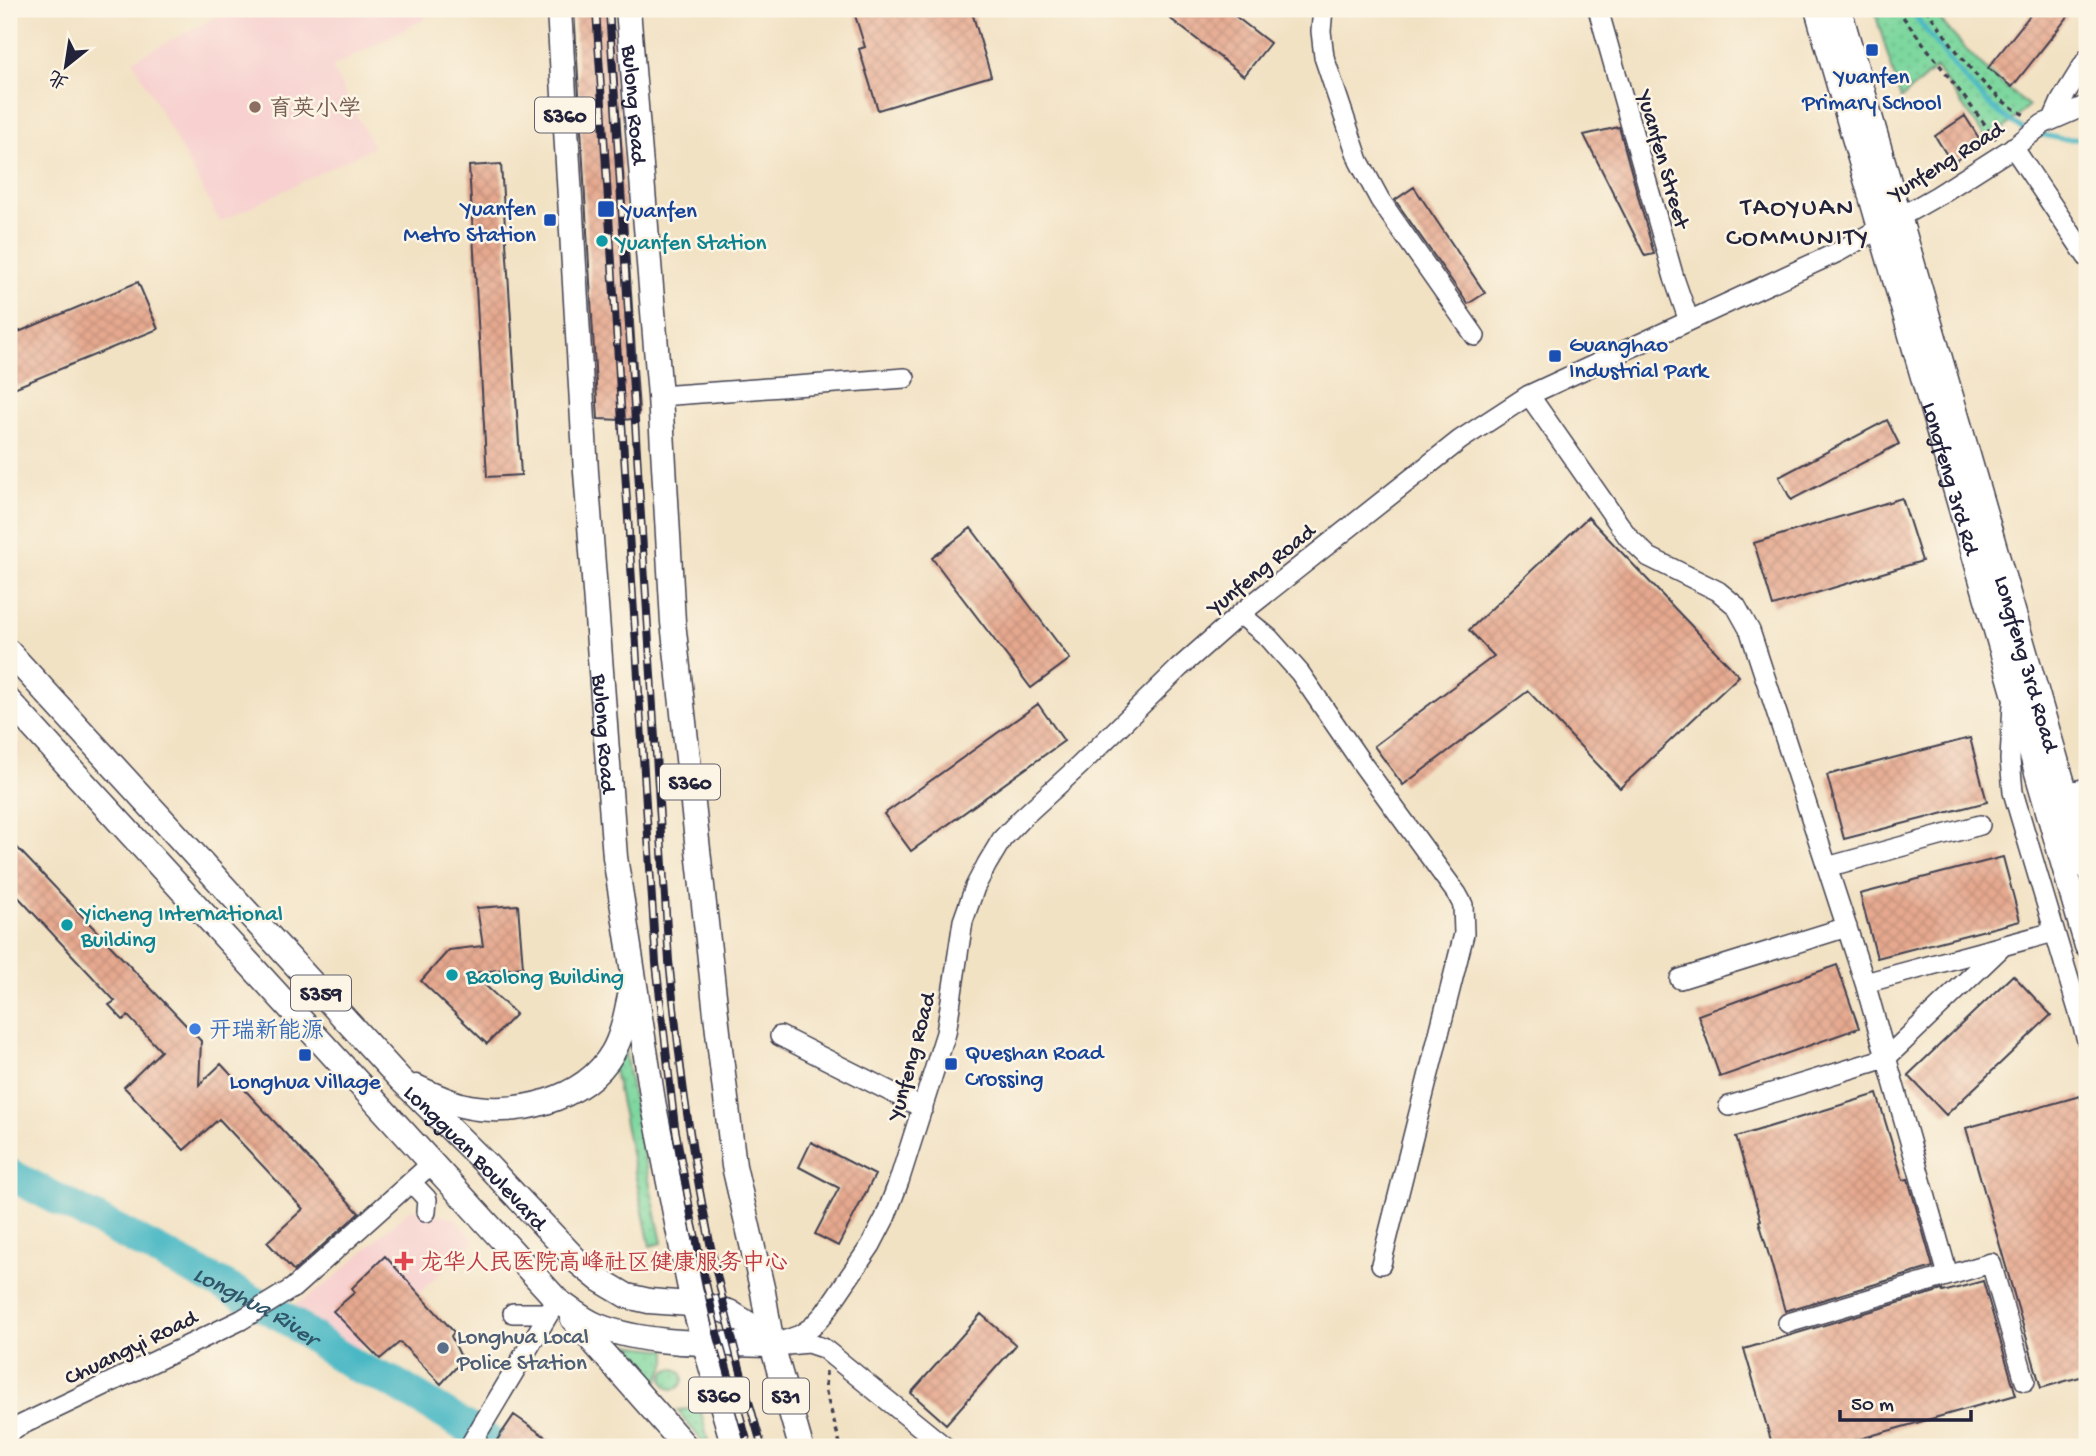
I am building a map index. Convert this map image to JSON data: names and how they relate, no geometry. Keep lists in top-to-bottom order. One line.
{"streets":{"main road":["Bulong Road","S360","Longfeng 3rd Rd","Longfeng 3rd Road","S359","Longguan Boulevard","S31"],"street":["Yuanfen Street","Yunfeng Road","Chuangyi Road"]},"crossings":[["Bulong Road","Yunfeng Road"],["Bulong Road","Longguan Boulevard"],["Yuanfen Street","Yunfeng Road"],["Yunfeng Road","Longfeng 3rd Rd"],["Yunfeng Road","Longguan Boulevard"],["Longfeng 3rd Rd","Longfeng 3rd Road"],["Longguan Boulevard","Chuangyi Road"]],"districts":["TAOYUAN COMMUNITY"],"water":["Longhua River"],"places":{"transit":["Yuanfen Primary School","Yuanfen","Yuanfen Metro Station","Guanghao Industrial Park","Longhua Village","Queshan Road Crossing"],"other":["育英小学","Yuanfen Station","Yicheng International Building","Baolong Building","开瑞新能源","Longhua Local Police Station"],"health":["龙华人民医院高峰社区健康服务中心"]},"scale_bar":"50 m","north":"bottom left"}
